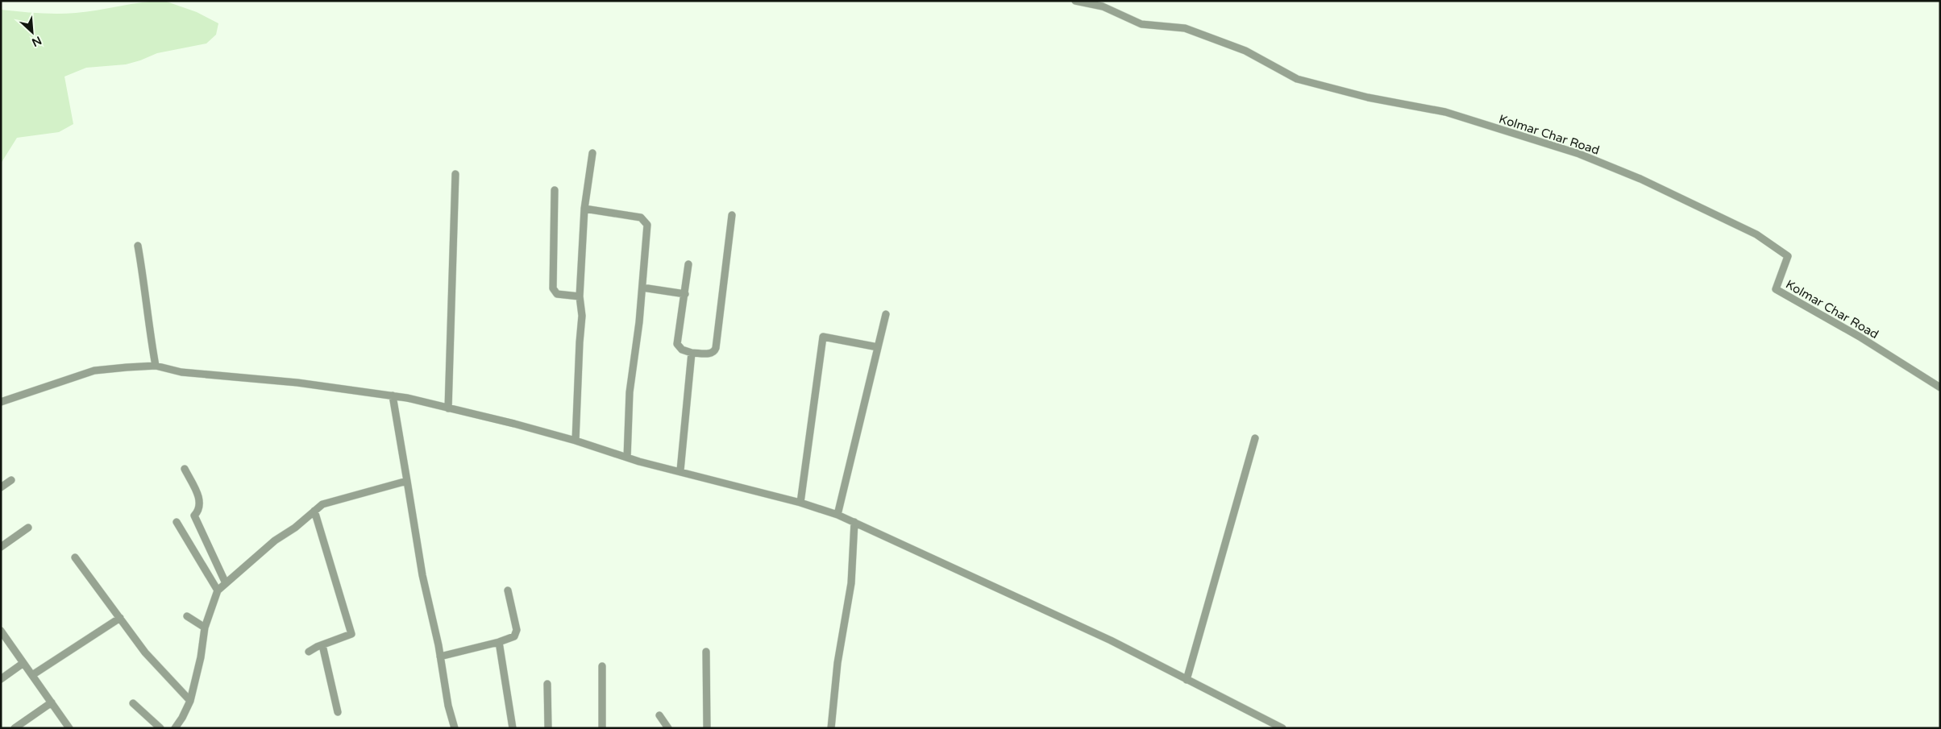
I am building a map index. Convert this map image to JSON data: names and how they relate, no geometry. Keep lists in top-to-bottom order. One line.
{"streets":{"street":["Kolmar Char Road"]},"north":"bottom right"}
